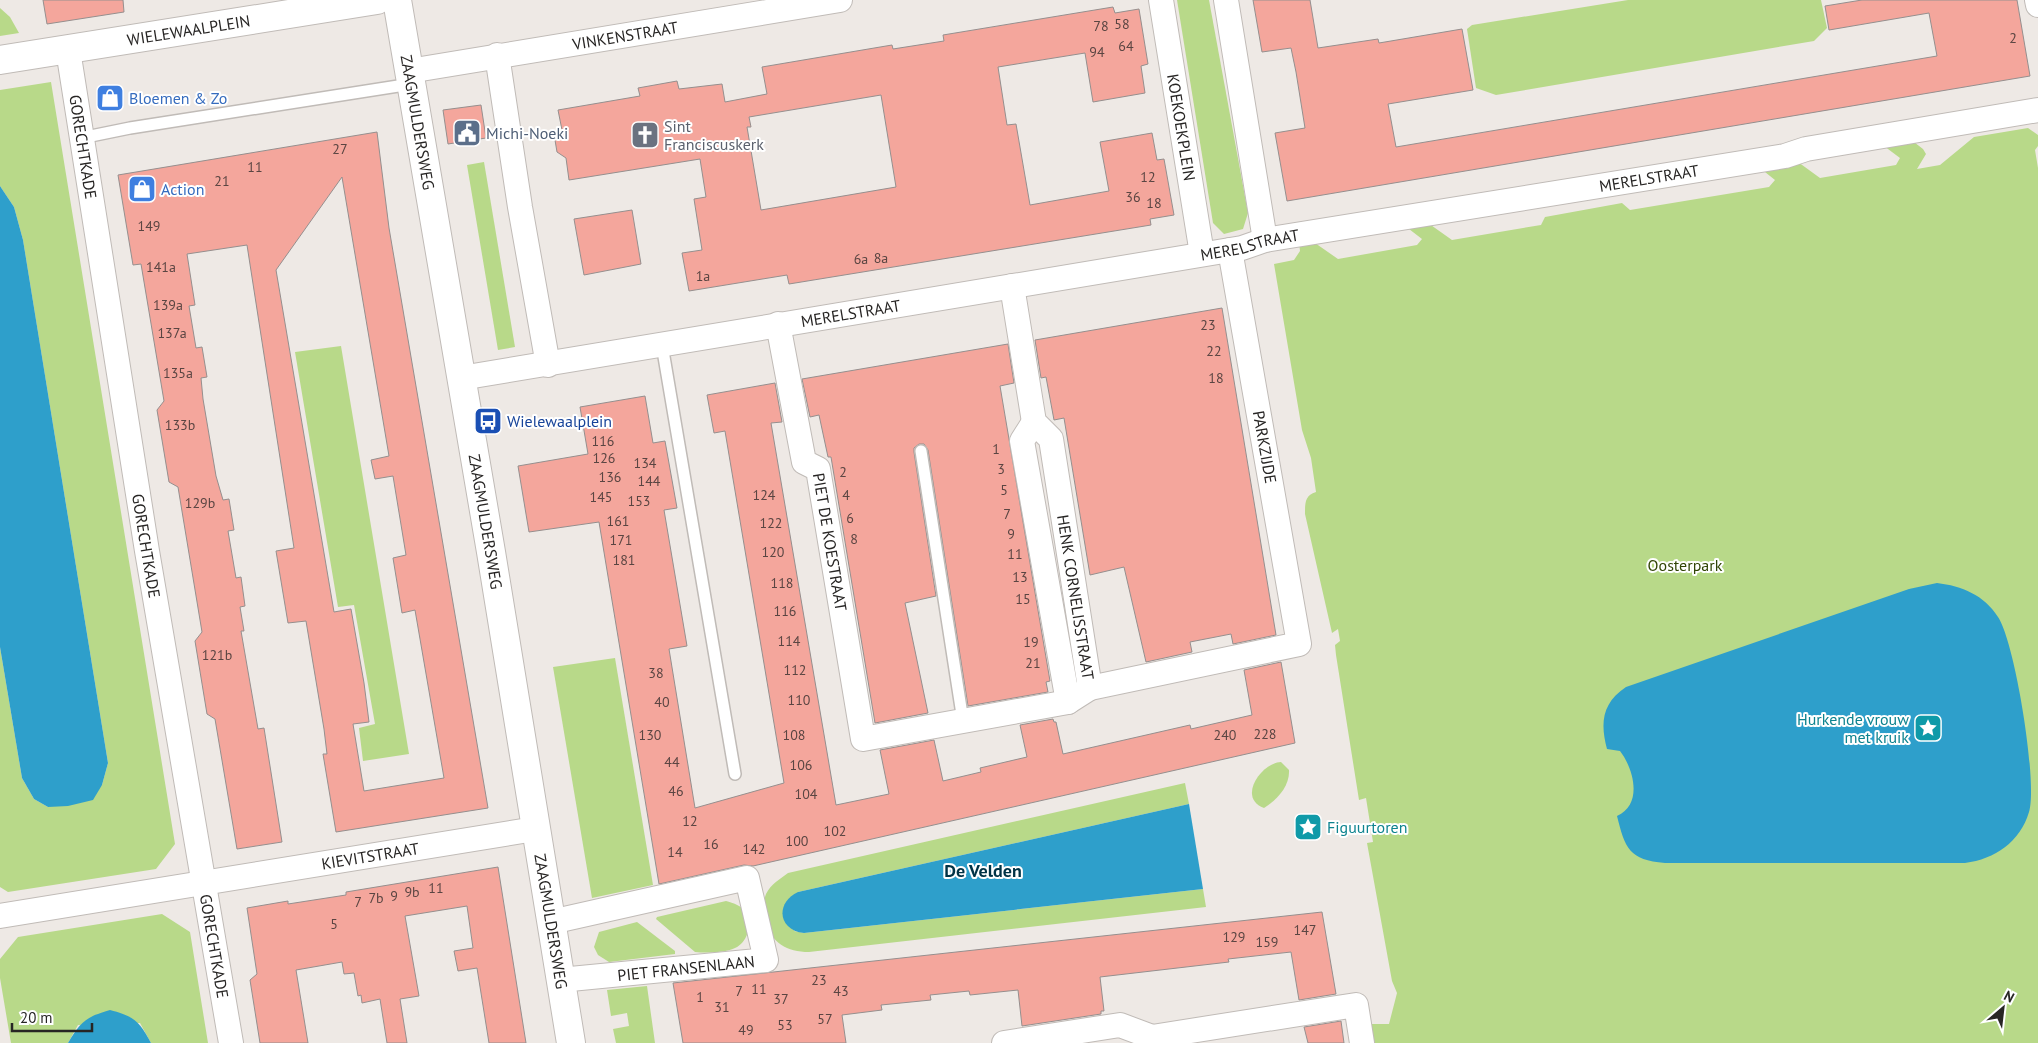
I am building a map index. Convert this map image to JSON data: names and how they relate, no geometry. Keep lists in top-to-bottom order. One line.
{"streets":{"street":["WIELEWAALPLEIN","VINKENSTRAAT","ZAAGMULDERSWEG","KOEKOEKPLEIN","GORECHTKADE","MERELSTRAAT","PARKZIJDE","PIET DE KOESTRAAT","HENK CORNELISSTRAAT","KIEVITSTRAAT","PIET FRANSENLAAN"]},"crossings":[["WIELEWAALPLEIN","GORECHTKADE"],["VINKENSTRAAT","ZAAGMULDERSWEG"],["ZAAGMULDERSWEG","MERELSTRAAT"],["ZAAGMULDERSWEG","KIEVITSTRAAT"],["ZAAGMULDERSWEG","PIET FRANSENLAAN"],["KOEKOEKPLEIN","MERELSTRAAT"],["GORECHTKADE","KIEVITSTRAAT"],["MERELSTRAAT","PARKZIJDE"],["MERELSTRAAT","PIET DE KOESTRAAT"],["PARKZIJDE","HENK CORNELISSTRAAT"]],"districts":["De Velden"],"parks":["Oosterpark"],"places":{"shop":["Bloemen & Zo","Action"],"public building":["Michi-Noeki"],"church":["Sint Franciscuskerk"],"bus stop":["Wielewaalplein"],"place":["Hurkende vrouw met kruik","Figuurtoren"]},"house_numbers":["58","78","2","64","94","27","11","12","21","36","18","149","8a","6a","141a","1a","139a","23","137a","22","135a","18","133b","116","1","126","134","3","2","136","144","5","124","4","145","153","129b","7","6","161","122","9","8","171","120","11","181","13","118","15","116","114","19","121b","21","112","38","110","40","228","130","108","240","44","106","46","104","12","102","100","16","142","14","11","9b","9","7b","7","5","147","129","159","23","11","7","43","1","37","31","57","53","49"],"scale_bar":"20 m","north":"top right"}
